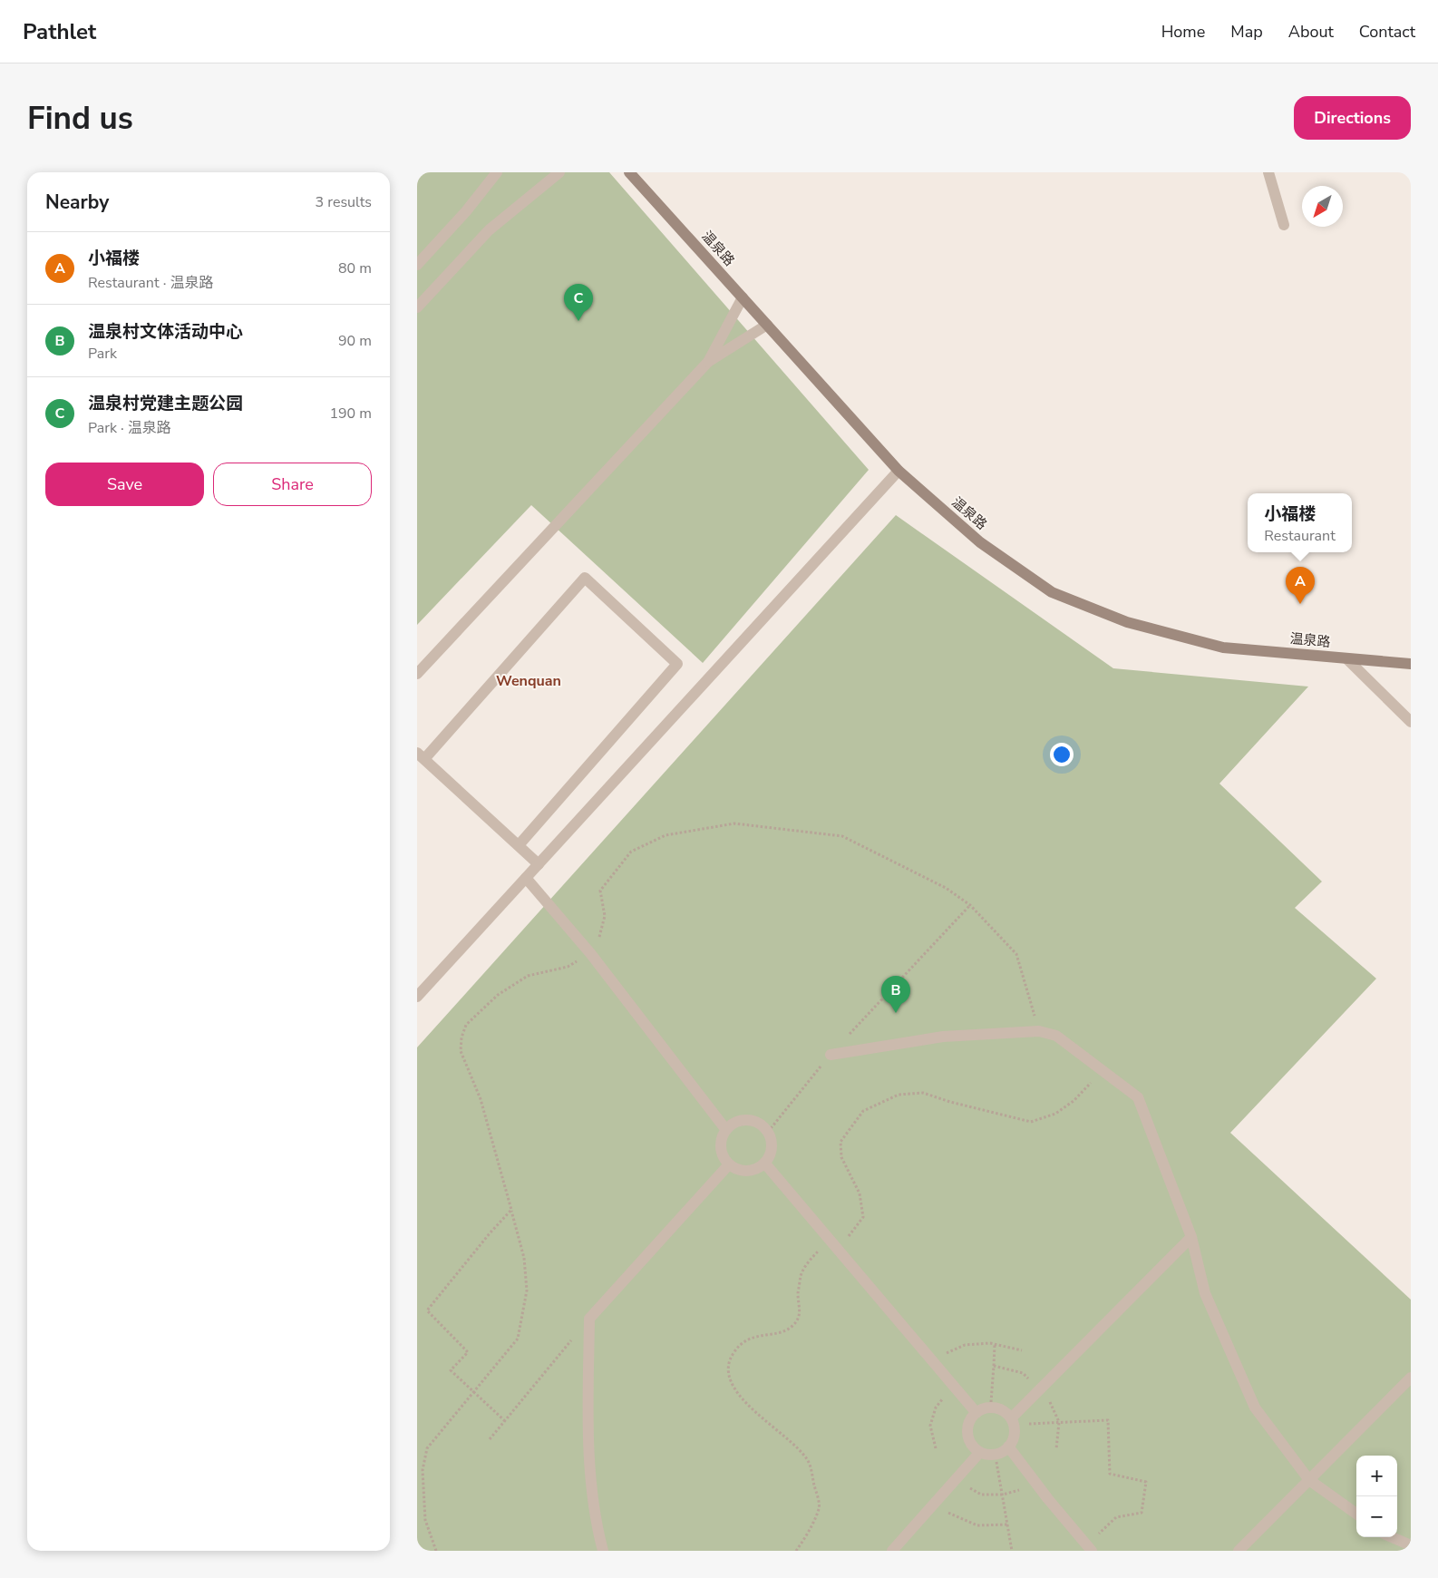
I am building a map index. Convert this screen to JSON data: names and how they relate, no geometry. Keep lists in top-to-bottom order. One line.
{"streets":{"main road":["温泉路"]},"districts":["Wenquan"],"north":"bottom left","page":{"header":"Pathlet","nav":["Home","Map","About","Contact"],"buttons":["Directions",["Save","Share"]],"title":"Find us","heading":["Nearby","3 results"],"list":[{"mark":"A","name":"小福楼","note":"Restaurant · 温泉路","value":"80 m"},{"mark":"B","name":"温泉村文体活动中心","note":"Park","value":"90 m"},{"mark":"C","name":"温泉村党建主题公园","note":"Park · 温泉路","value":"190 m"}],"pins":["C","A","B"],"popup":["小福楼","Restaurant"],"map_buttons":["+","−"]}}
